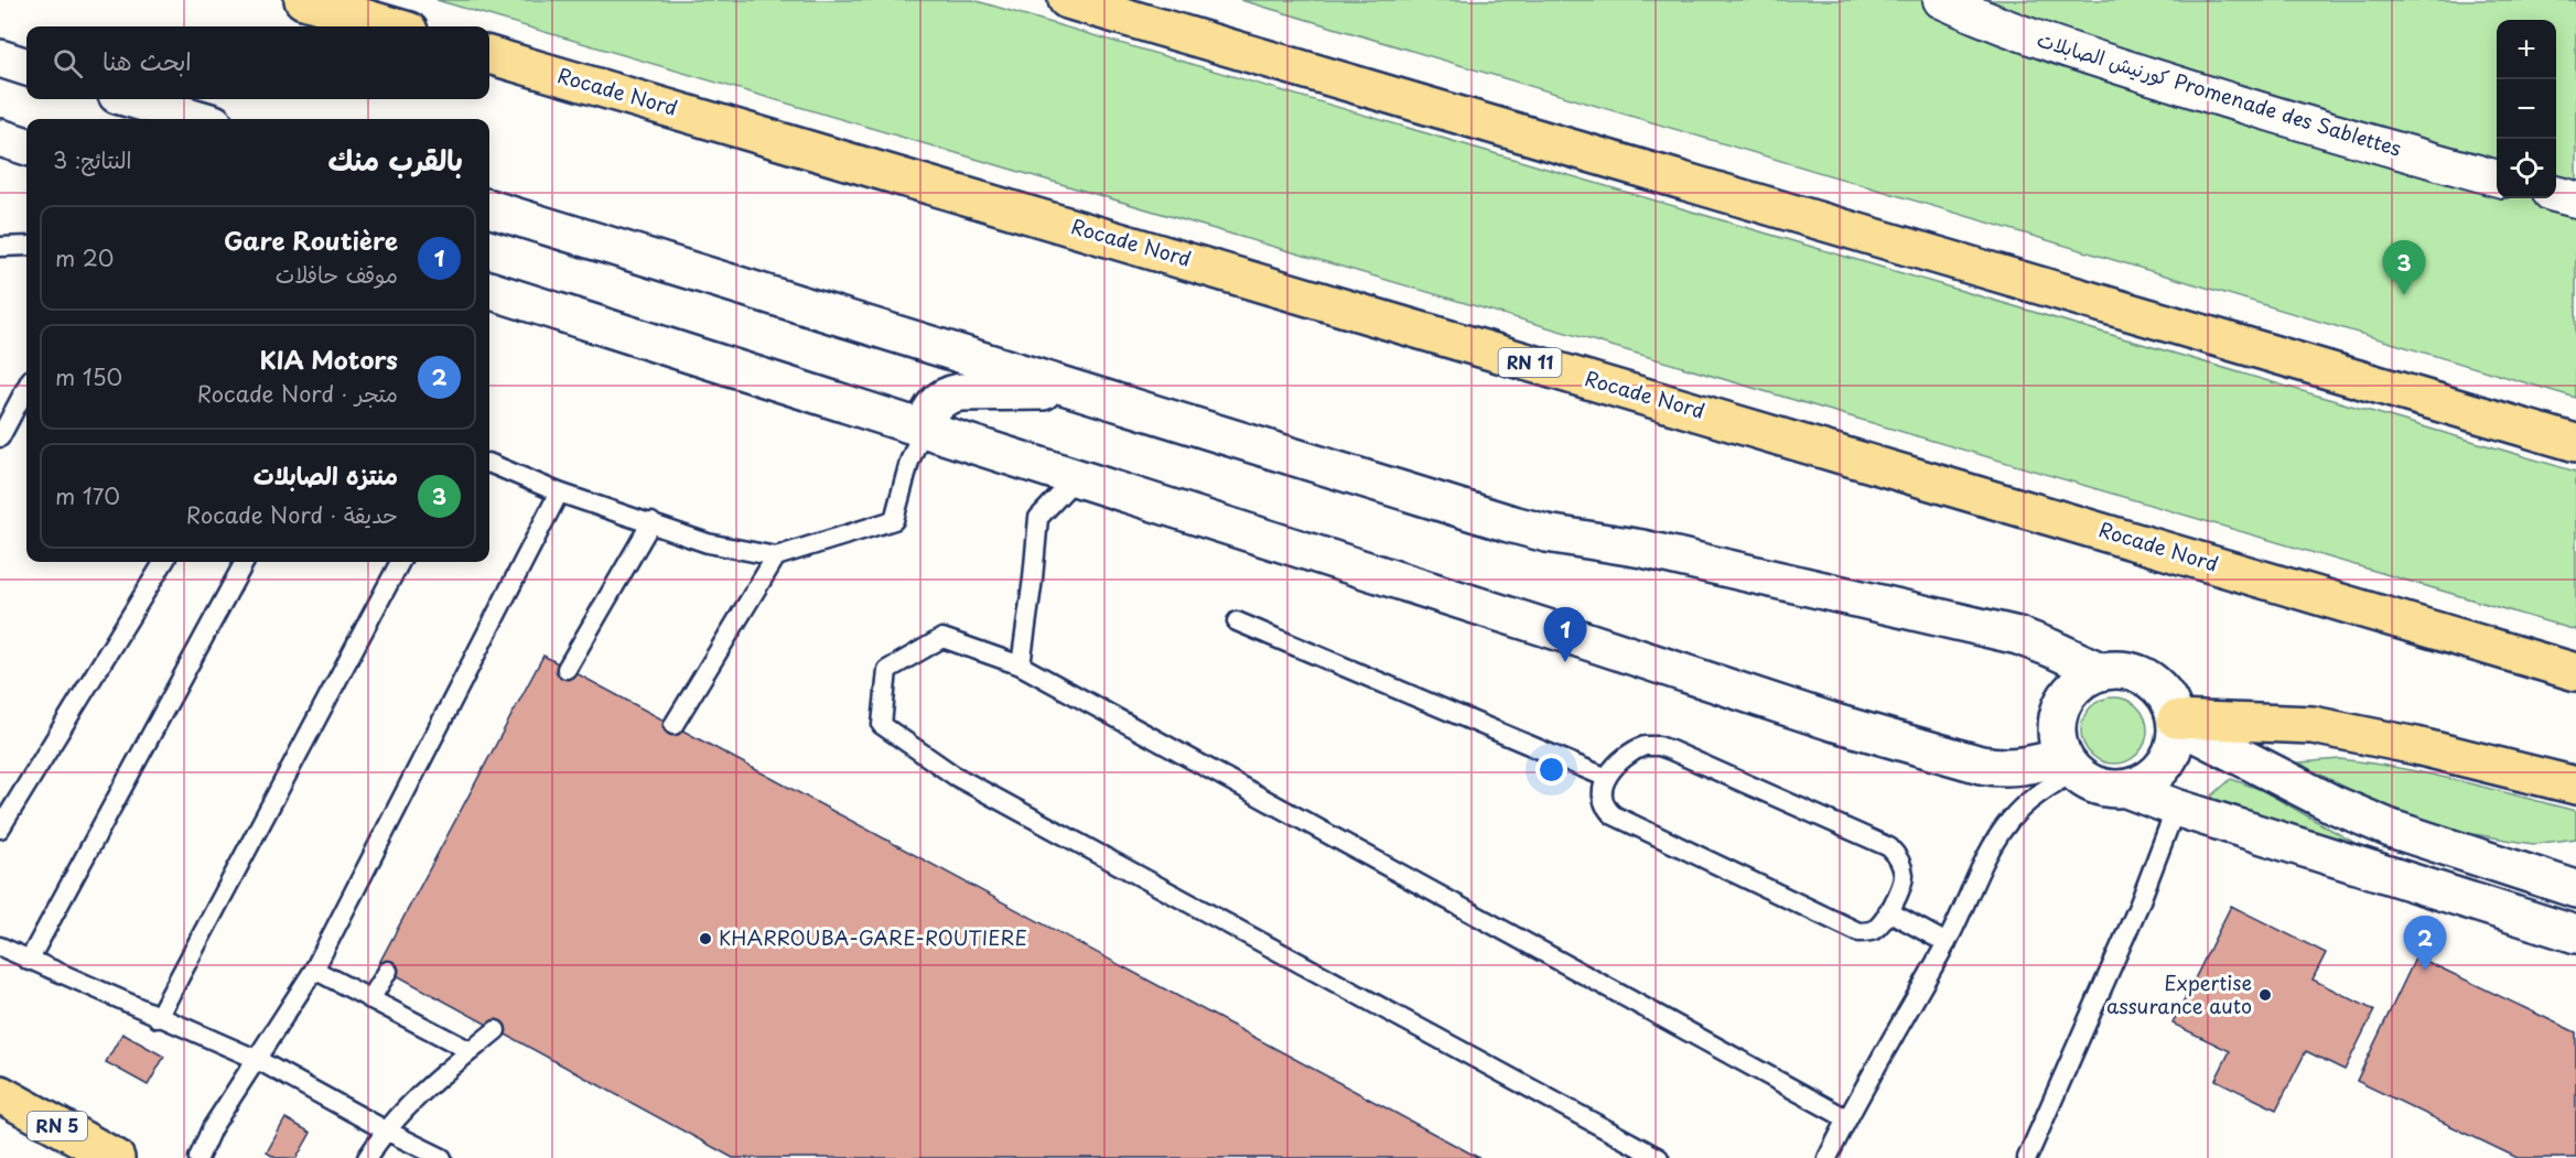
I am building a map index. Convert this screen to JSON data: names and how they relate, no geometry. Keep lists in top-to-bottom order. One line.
{"streets":{"highway":["Rocade Nord","RN 11","RN 5"],"street":["كورنيش الصابلات Promenade des Sablettes"]},"places":["KHARROUBA-GARE-ROUTIERE","Expertise assurance auto"],"page":{"map_buttons":["+","−"],"search":"ابحث هنا","heading":["بالقرب منك","النتائج: 3"],"list":[{"mark":"1","name":"Gare Routière","note":"موقف حافلات","value":"20 m"},{"mark":"2","name":"KIA Motors","note":"متجر · Rocade Nord","value":"150 m"},{"mark":"3","name":"منتزه الصابلات","note":"حديقة · Rocade Nord","value":"170 m"}],"pins":["3","1","2"]}}
